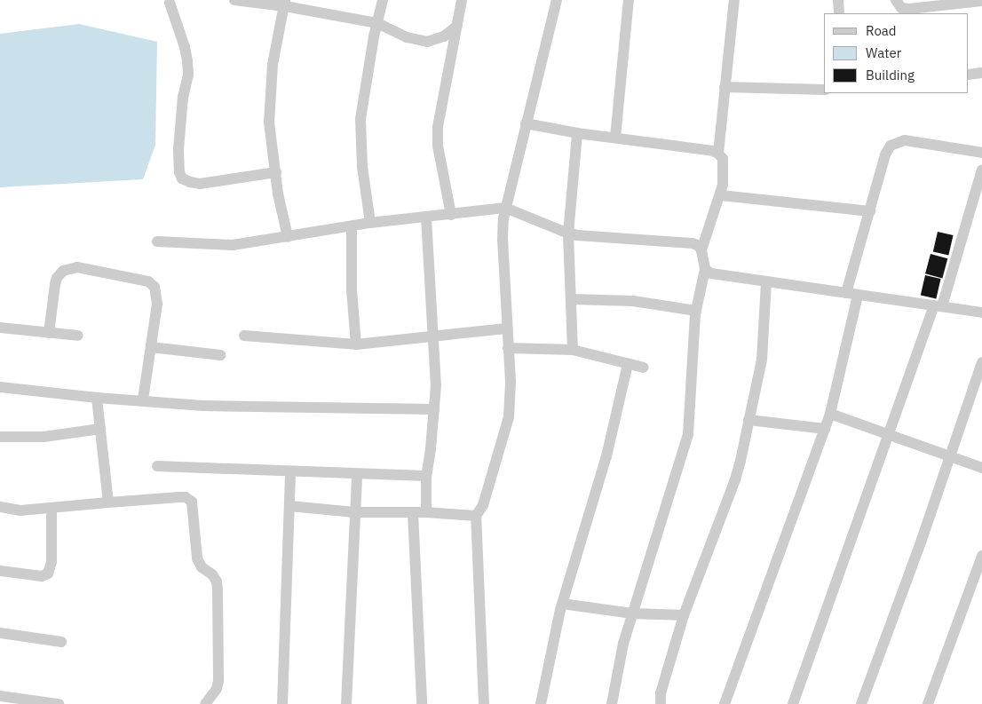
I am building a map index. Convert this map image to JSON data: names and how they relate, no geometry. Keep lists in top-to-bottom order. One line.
{"legend":["Road","Water","Building"]}
